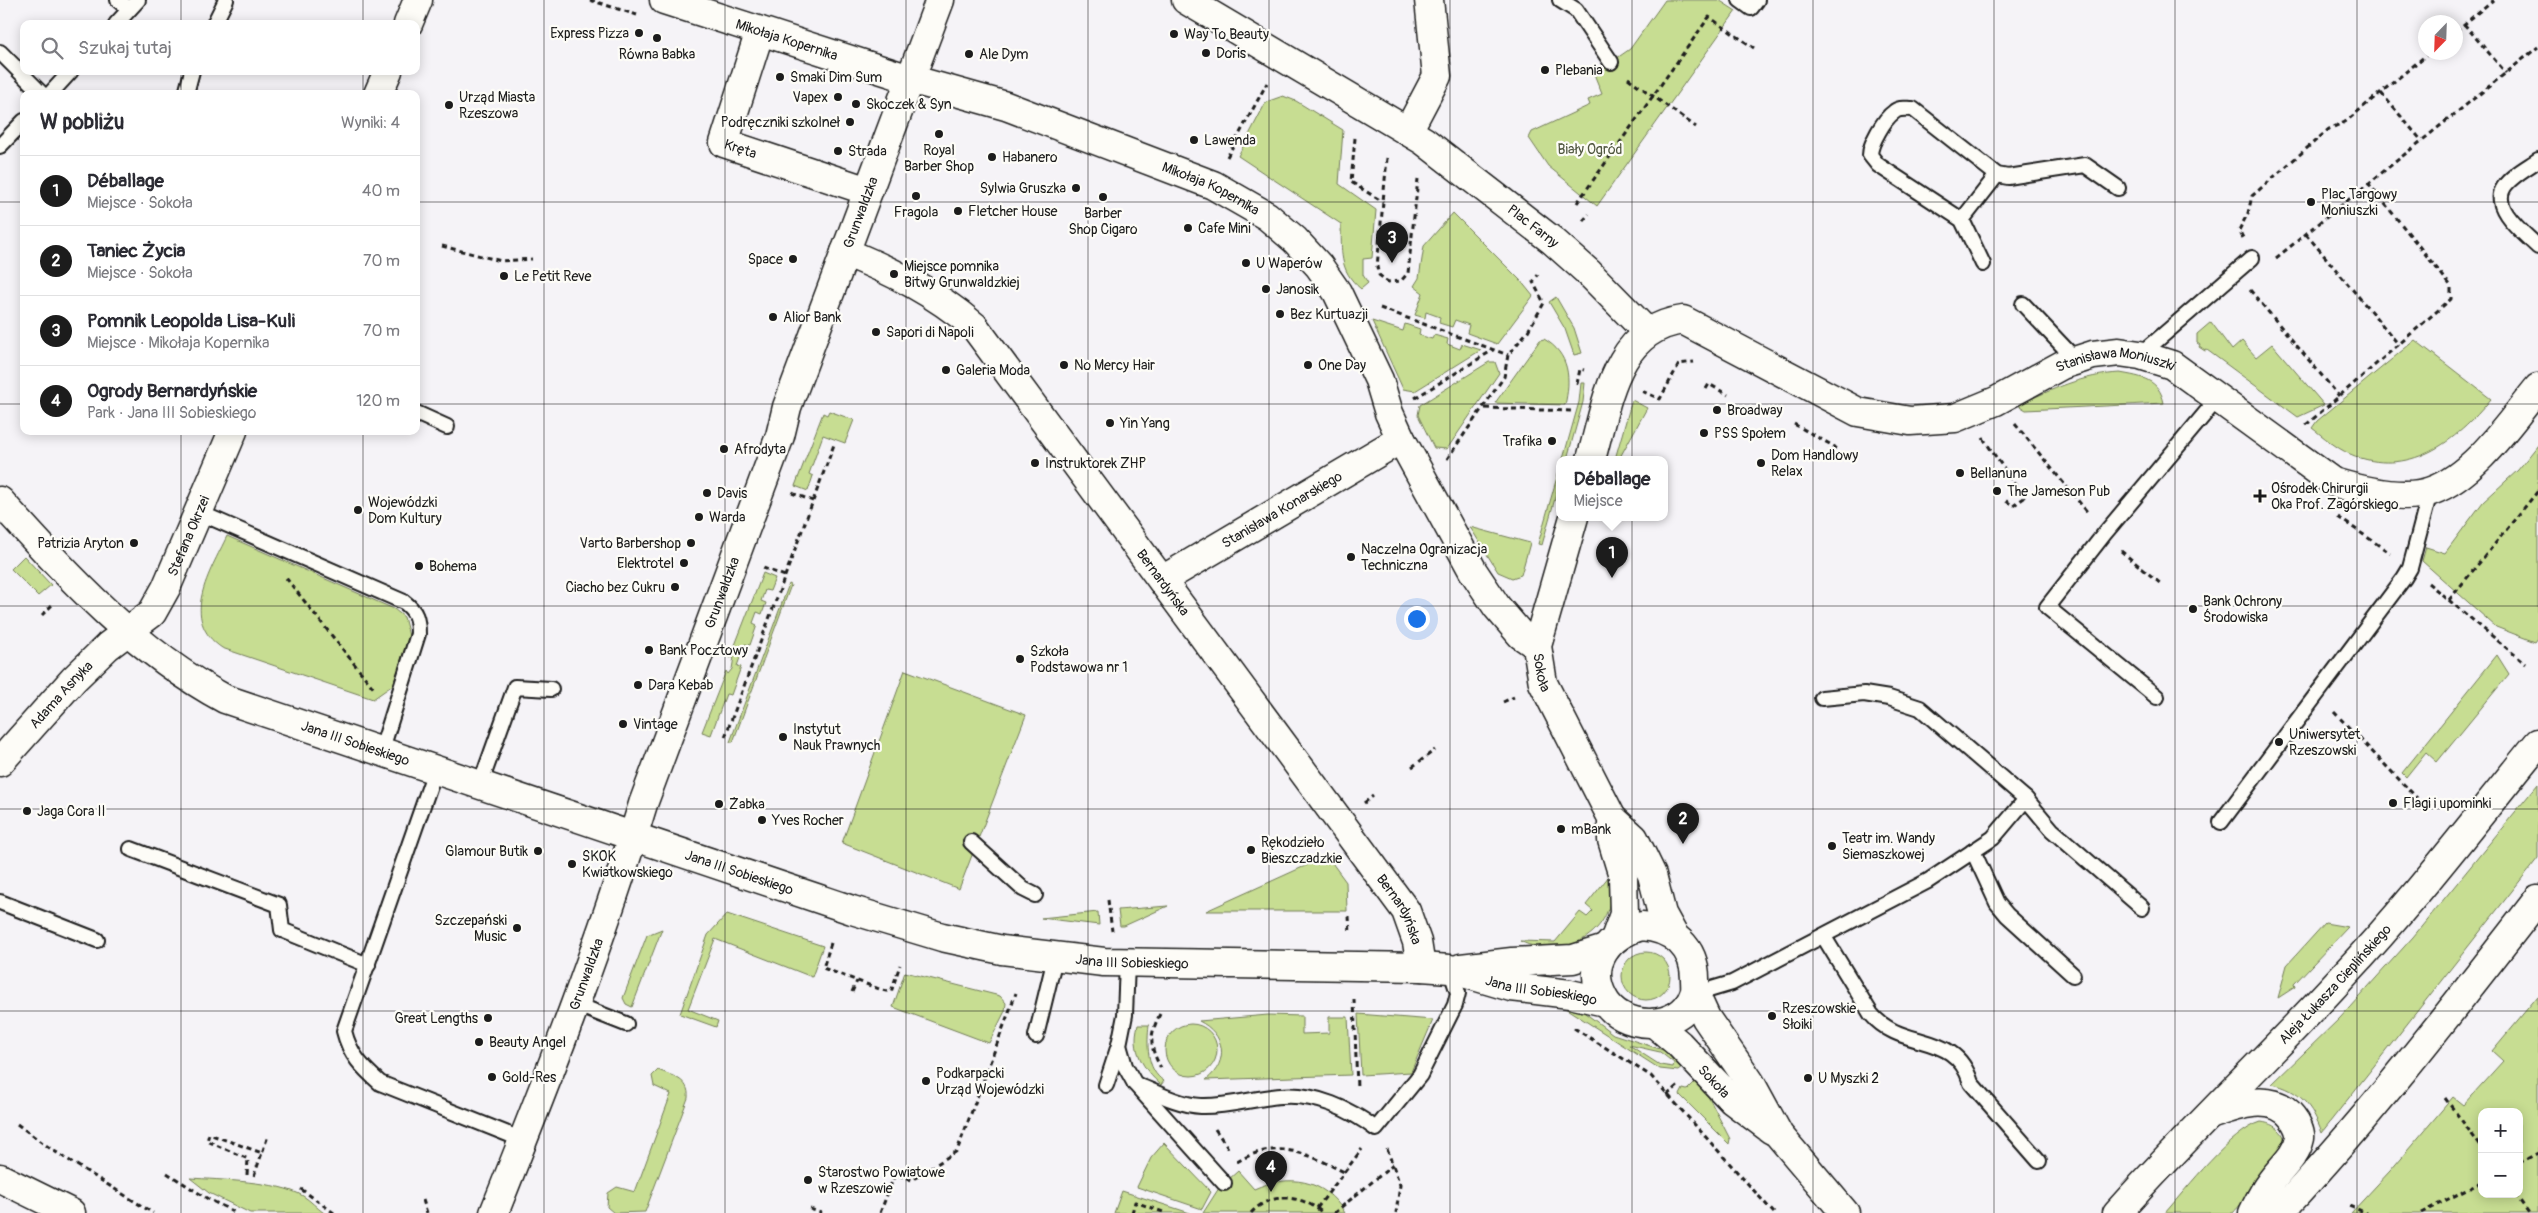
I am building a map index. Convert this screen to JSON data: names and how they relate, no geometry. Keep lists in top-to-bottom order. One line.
{"streets":{"street":["Mikołaja Kopernika","Kręta","Grunwaldzka","Plac Farny","Stanisława Moniuszki","Stanisława Konarskiego","Stefana Okrzei","Bernardyńska","Sokoła","Adama Asnyka","Jana III Sobieskiego","Aleja Łukasza Cieplińskiego"]},"crossings":[["Mikołaja Kopernika","Kręta"],["Mikołaja Kopernika","Grunwaldzka"],["Mikołaja Kopernika","Stanisława Konarskiego"],["Mikołaja Kopernika","Sokoła"],["Kręta","Grunwaldzka"],["Grunwaldzka","Bernardyńska"],["Grunwaldzka","Jana III Sobieskiego"],["Plac Farny","Stanisława Moniuszki"],["Stanisława Konarskiego","Bernardyńska"],["Stefana Okrzei","Adama Asnyka"],["Stefana Okrzei","Jana III Sobieskiego"],["Bernardyńska","Jana III Sobieskiego"],["Sokoła","Jana III Sobieskiego"],["Adama Asnyka","Jana III Sobieskiego"]],"parks":["Biały Ogród"],"places":{"other":["Express Pizza","Way To Beauty","Równa Babka","Doris","Ale Dym","Plebania","Smaki Dim Sum","Vapex","Skoczek & Syn","Urząd Miasta Rzeszowa","Podręczniki szkolneł","Royal Barber Shop","Lawenda","Strada","Habanero","Sylwia Gruszka","Fragola","Barber Shop Cigaro","Plac Targowy Moniuszki","Fletcher House","Cafe Mini","Space","U Waperów","Miejsce pomnika Bitwy Grunwaldzkiej","Le Petit Reve","Janosik","Bez Kurtuazji","Alior Bank","Sapori di Napoli","No Mercy Hair","One Day","Galeria Moda","Broadway","Yin Yang","PSS Społem","Trafika","Afrodyta","Instruktorek ZHP","Dom Handlowy Relax","Bellanuna","The Jameson Pub","Davis","Wojewódzki Dom Kultury","Warda","Patrizia Aryton","Varto Barbershop","Naczelna Ogranizacja Techniczna","Elektrotel","Bohema","Ciacho bez Cukru","Bank Ochrony Środowiska","Bank Pocztowy","Szkoła Podstawowa nr 1","Dara Kebab","Vintage","Instytut Nauk Prawnych","Uniwersytet Rzeszowski","Flagi i upominki","Żabka","Jaga Cora II","Yves Rocher","mBank","Teatr im. Wandy Siemaszkowej","Rękodzieło Bieszczadzkie","Glamour Butik","SKOK Kwiatkowskiego","Szczepański Music","Rzeszowskie Słoiki","Great Lengths","Beauty Angel","Gold-Res","U Myszki 2","Podkarpacki Urząd Wojewódzki","Starostwo Powiatowe w Rzeszowie"],"health":["Ośrodek Chirurgii Oka Prof. Zagórskiego"]},"north":"bottom left","page":{"search":"Szukaj tutaj","heading":["W pobliżu","Wyniki: 4"],"list":[{"mark":"1","name":"Déballage","note":"Miejsce · Sokoła","value":"40 m"},{"mark":"2","name":"Taniec Życia","note":"Miejsce · Sokoła","value":"70 m"},{"mark":"3","name":"Pomnik Leopolda Lisa-Kuli","note":"Miejsce · Mikołaja Kopernika","value":"70 m"},{"mark":"4","name":"Ogrody Bernardyńskie","note":"Park · Jana III Sobieskiego","value":"120 m"}],"pins":["3","1","2","4"],"popup":["Déballage","Miejsce"],"map_buttons":["+","−"]}}
